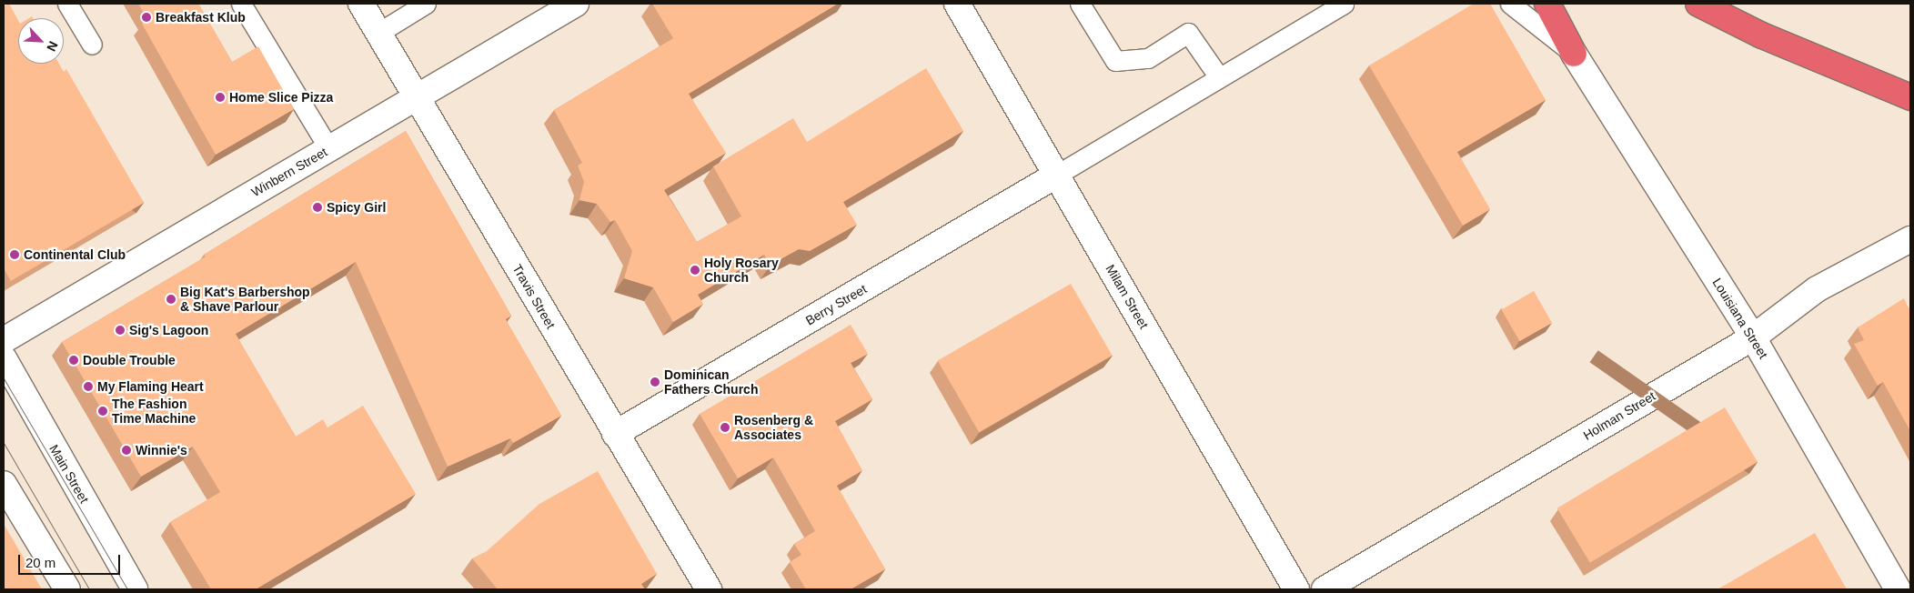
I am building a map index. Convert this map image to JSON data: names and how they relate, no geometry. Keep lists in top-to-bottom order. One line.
{"streets":{"main road":["Winbern Street","Travis Street","Milam Street","Berry Street","Louisiana Street","Holman Street","Main Street"]},"crossings":[["Winbern Street","Travis Street"],["Travis Street","Berry Street"],["Milam Street","Berry Street"],["Louisiana Street","Holman Street"]],"places":["Breakfast Klub","Home Slice Pizza","Spicy Girl","Continental Club","Holy Rosary Church","Big Kat's Barbershop & Shave Parlour","Sig's Lagoon","Double Trouble","Dominican Fathers Church","My Flaming Heart","The Fashion Time Machine","Rosenberg & Associates","Winnie's"],"scale_bar":"20 m","north":"bottom right"}
